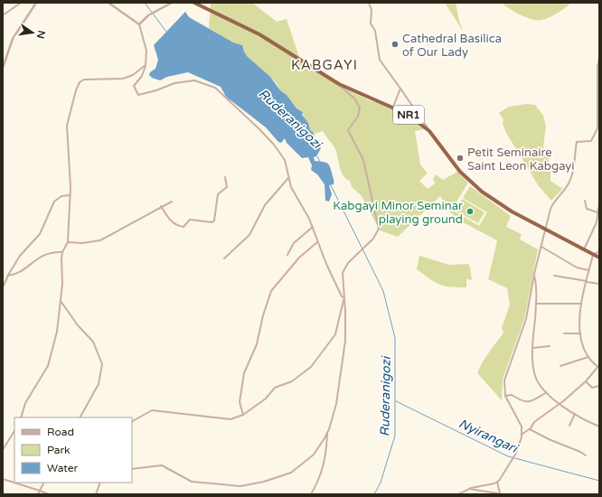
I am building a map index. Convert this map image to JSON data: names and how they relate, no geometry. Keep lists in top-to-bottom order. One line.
{"streets":{"highway":["NR1"]},"districts":["KABGAYI"],"water":["Ruderanigozi","Nyirangari"],"places":["Cathedral Basilica of Our Lady","Petit Seminaire Saint Leon Kabgayi","Kabgayi Minor Seminar playing ground"],"legend":["Road","Park","Water"],"north":"right"}
